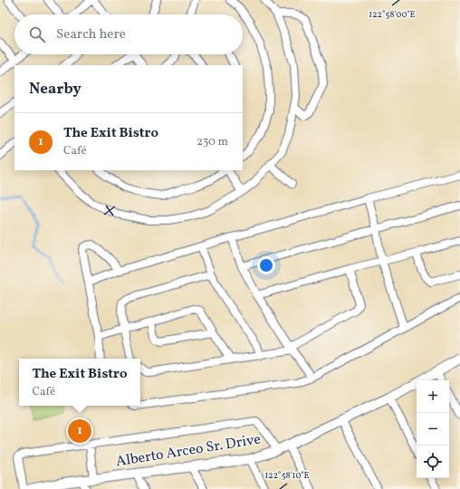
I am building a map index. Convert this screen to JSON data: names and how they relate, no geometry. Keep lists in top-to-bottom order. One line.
{"streets":{"street":["Alberto Arceo Sr. Drive"]},"page":{"search":"Search here","heading":"Nearby","list":[{"mark":"1","name":"The Exit Bistro","note":"Café","value":"230 m"}],"popup":["The Exit Bistro","Café"],"map_buttons":["+","−"],"pins":"1"},"coordinates":["122°58'00\"E","122°58'10\"E"]}
